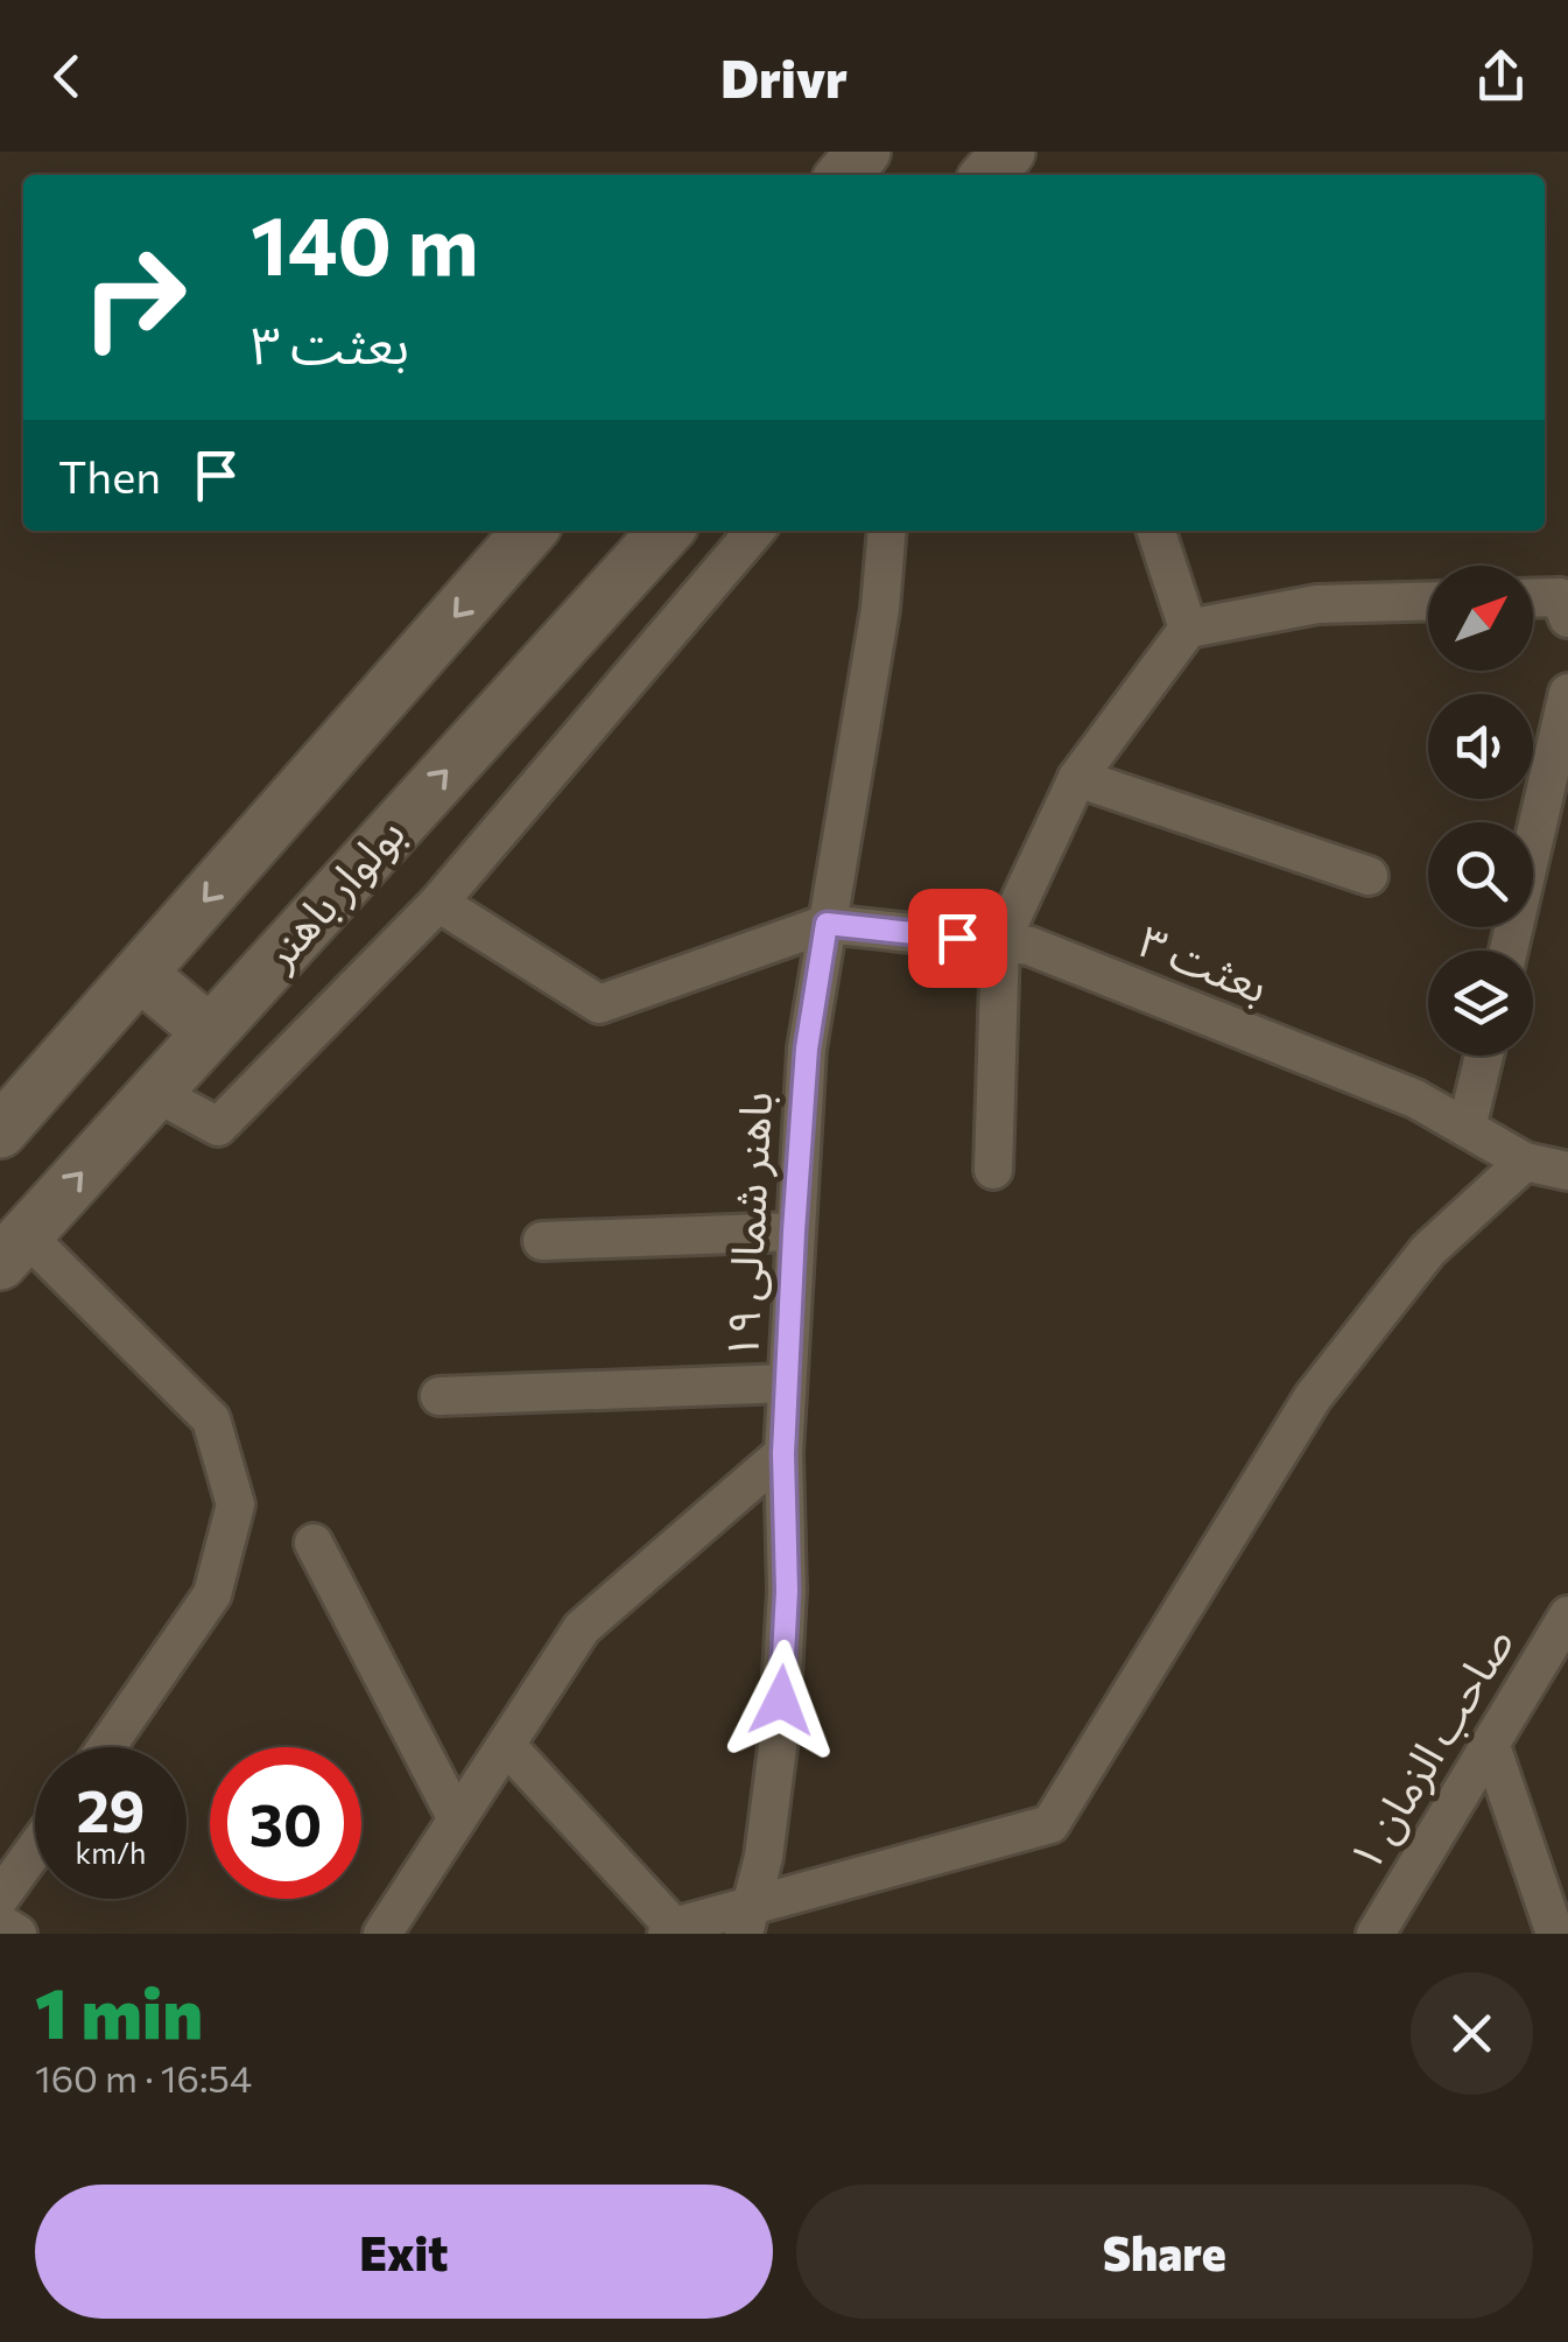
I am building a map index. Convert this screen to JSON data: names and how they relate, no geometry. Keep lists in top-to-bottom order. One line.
{"streets":{"main road":["بولوار باهنر"],"street":["بعثت ۳","باهنر شمالی ۱۹","صاحب الزمان ۱"]},"crossings":[["بعثت ۳","باهنر شمالی ۱۹"]],"north":"top right","page":{"header":"Drivr","turn":["140 m","بعثت ۳"],"then":"Then","speed":"29 km/h","limit":"30","heading":["1 min","160 m · 16:54"],"buttons":["Exit","Share"]}}
